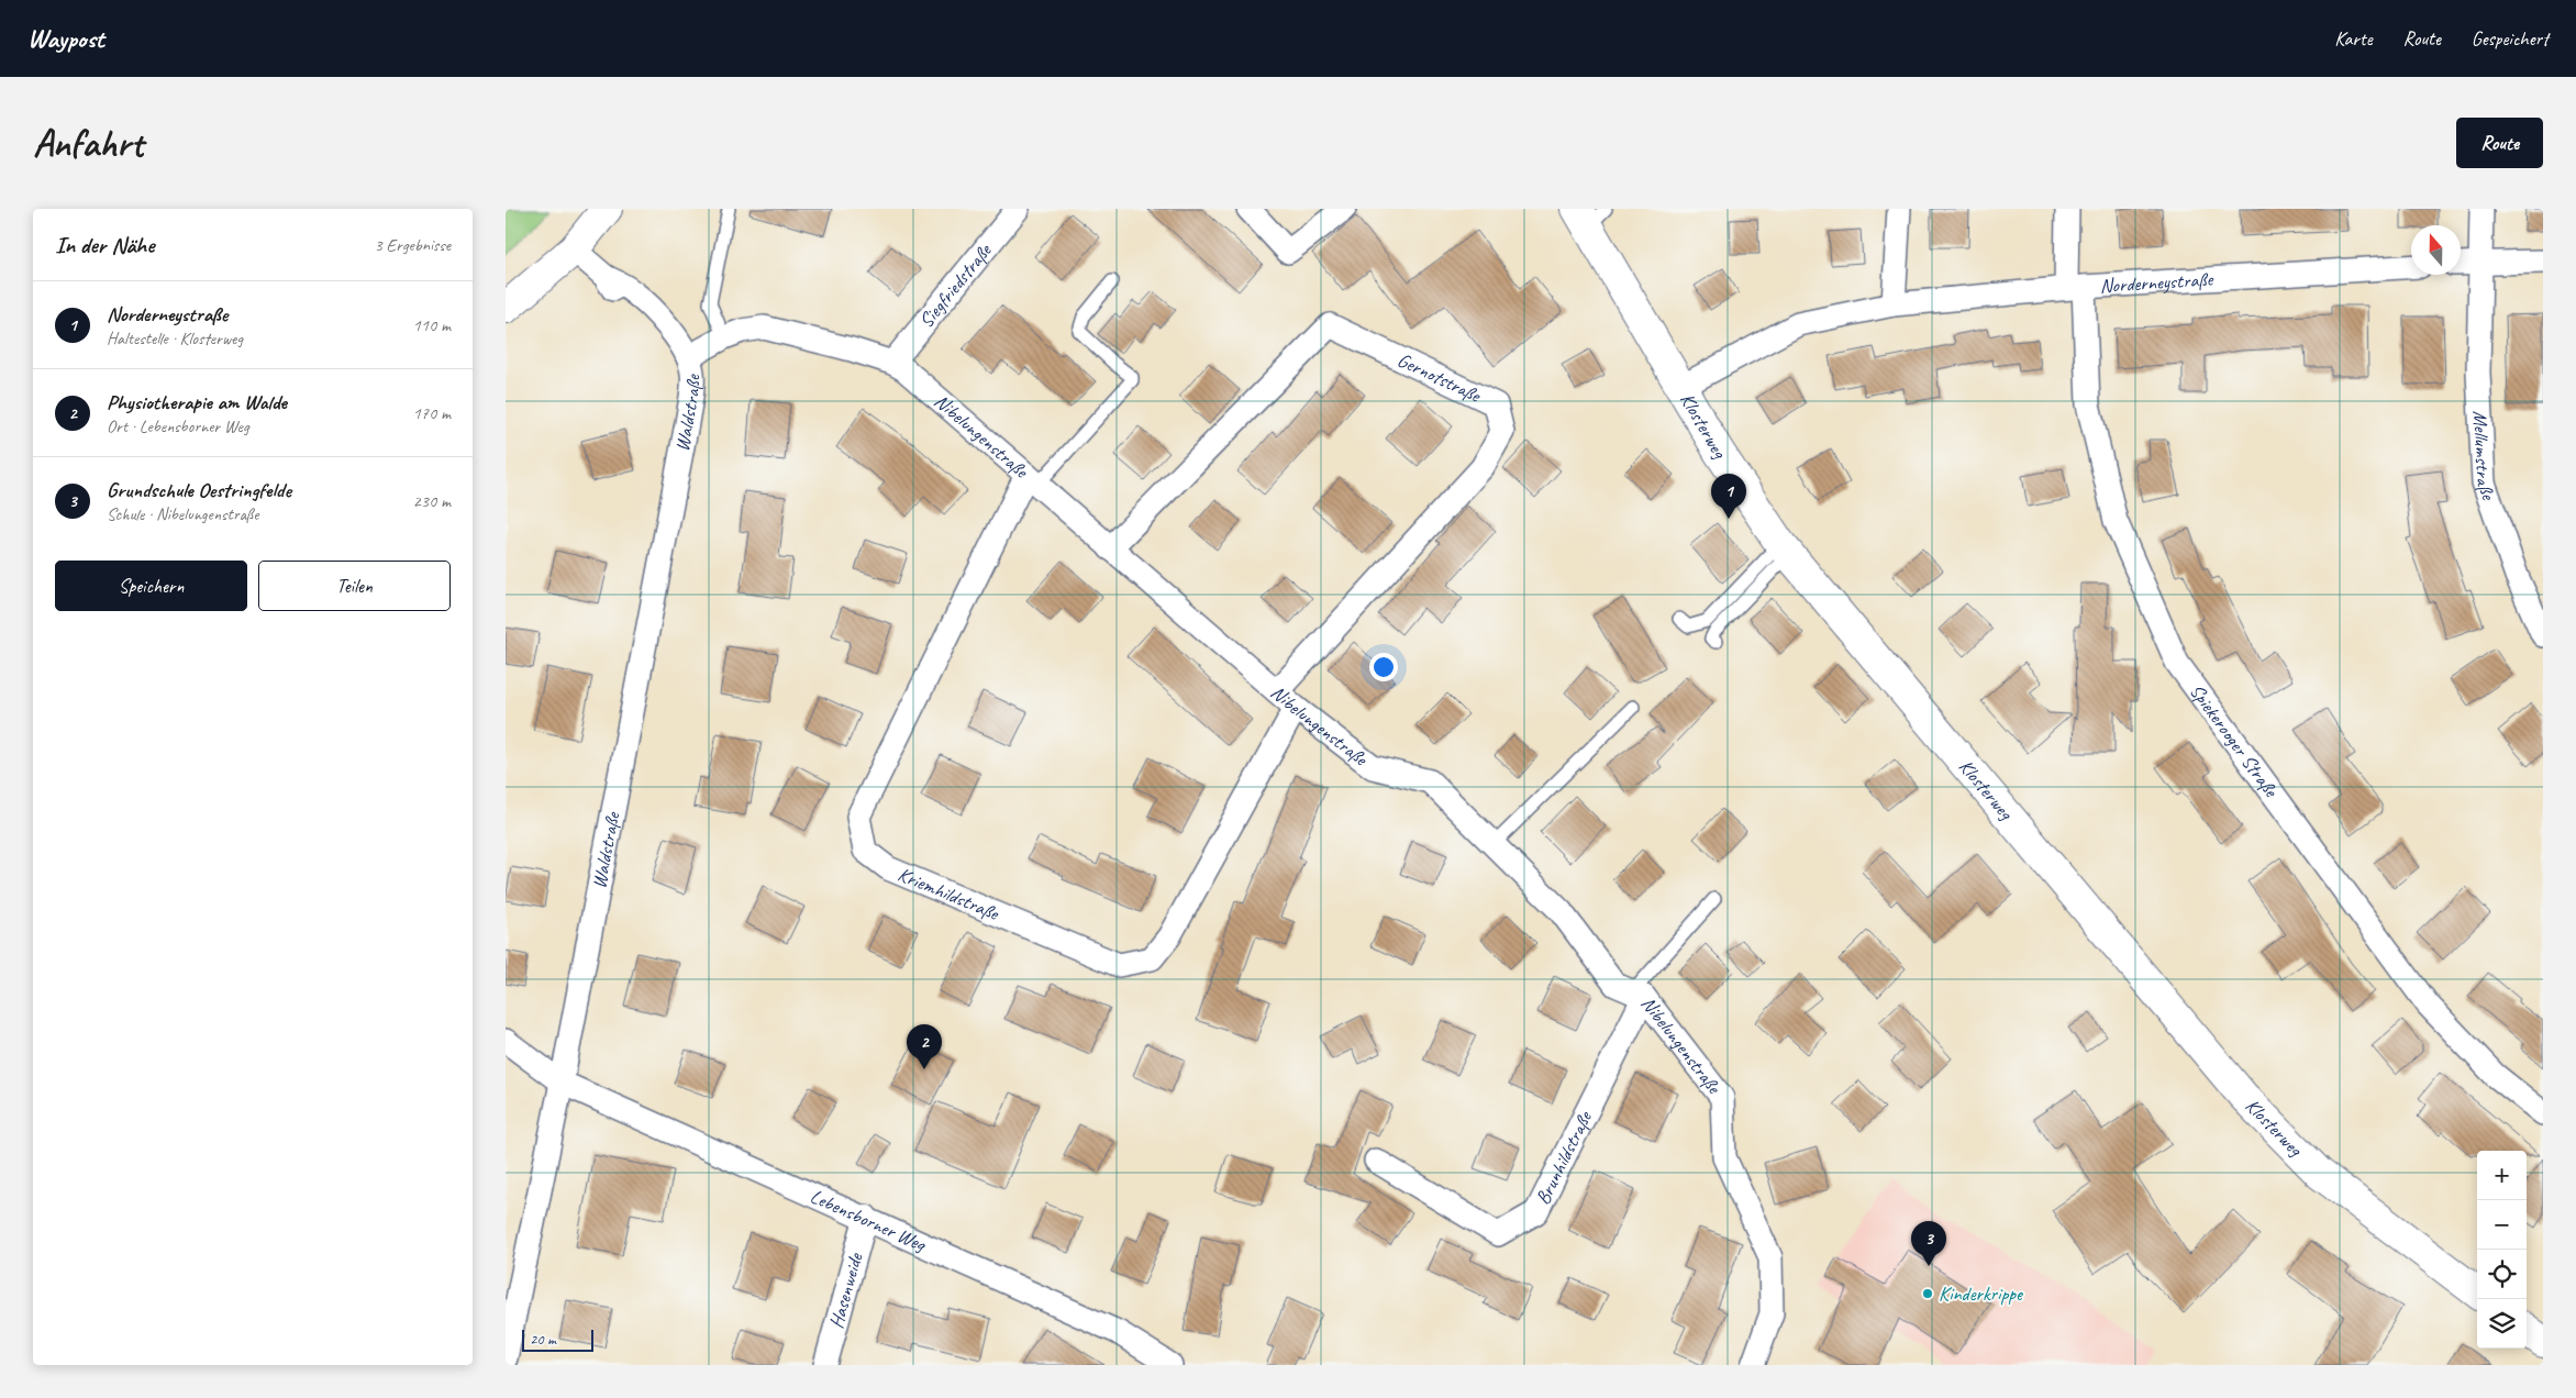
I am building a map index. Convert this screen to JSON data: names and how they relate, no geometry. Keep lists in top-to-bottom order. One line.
{"streets":{"street":["Norderneystraße","Siegfriedstraße","Gernotstraße","Waldstraße","Klosterweg","Nibelungenstraße","Mellumstraße","Spiekerooger Straße","Kriemhildstraße","Brunhildstraße","Lebensborner Weg","Hasenweide"]},"crossings":[["Norderneystraße","Klosterweg"],["Norderneystraße","Spiekerooger Straße"],["Siegfriedstraße","Nibelungenstraße"],["Gernotstraße","Nibelungenstraße"],["Waldstraße","Nibelungenstraße"],["Waldstraße","Lebensborner Weg"],["Nibelungenstraße","Kriemhildstraße"],["Nibelungenstraße","Brunhildstraße"],["Lebensborner Weg","Hasenweide"]],"places":["Kinderkrippe"],"scale_bar":"20 m","north":"top","page":{"header":"Waypost","nav":["Karte","Route","Gespeichert"],"buttons":["Route",["Speichern","Teilen"]],"title":"Anfahrt","heading":["In der Nähe","3 Ergebnisse"],"list":[{"mark":"1","name":"Norderneystraße","note":"Haltestelle · Klosterweg","value":"110 m"},{"mark":"2","name":"Physiotherapie am Walde","note":"Ort · Lebensborner Weg","value":"170 m"},{"mark":"3","name":"Grundschule Oestringfelde","note":"Schule · Nibelungenstraße","value":"230 m"}],"pins":["1","2","3"],"map_buttons":["+","−"],"scale":"20 m"}}
